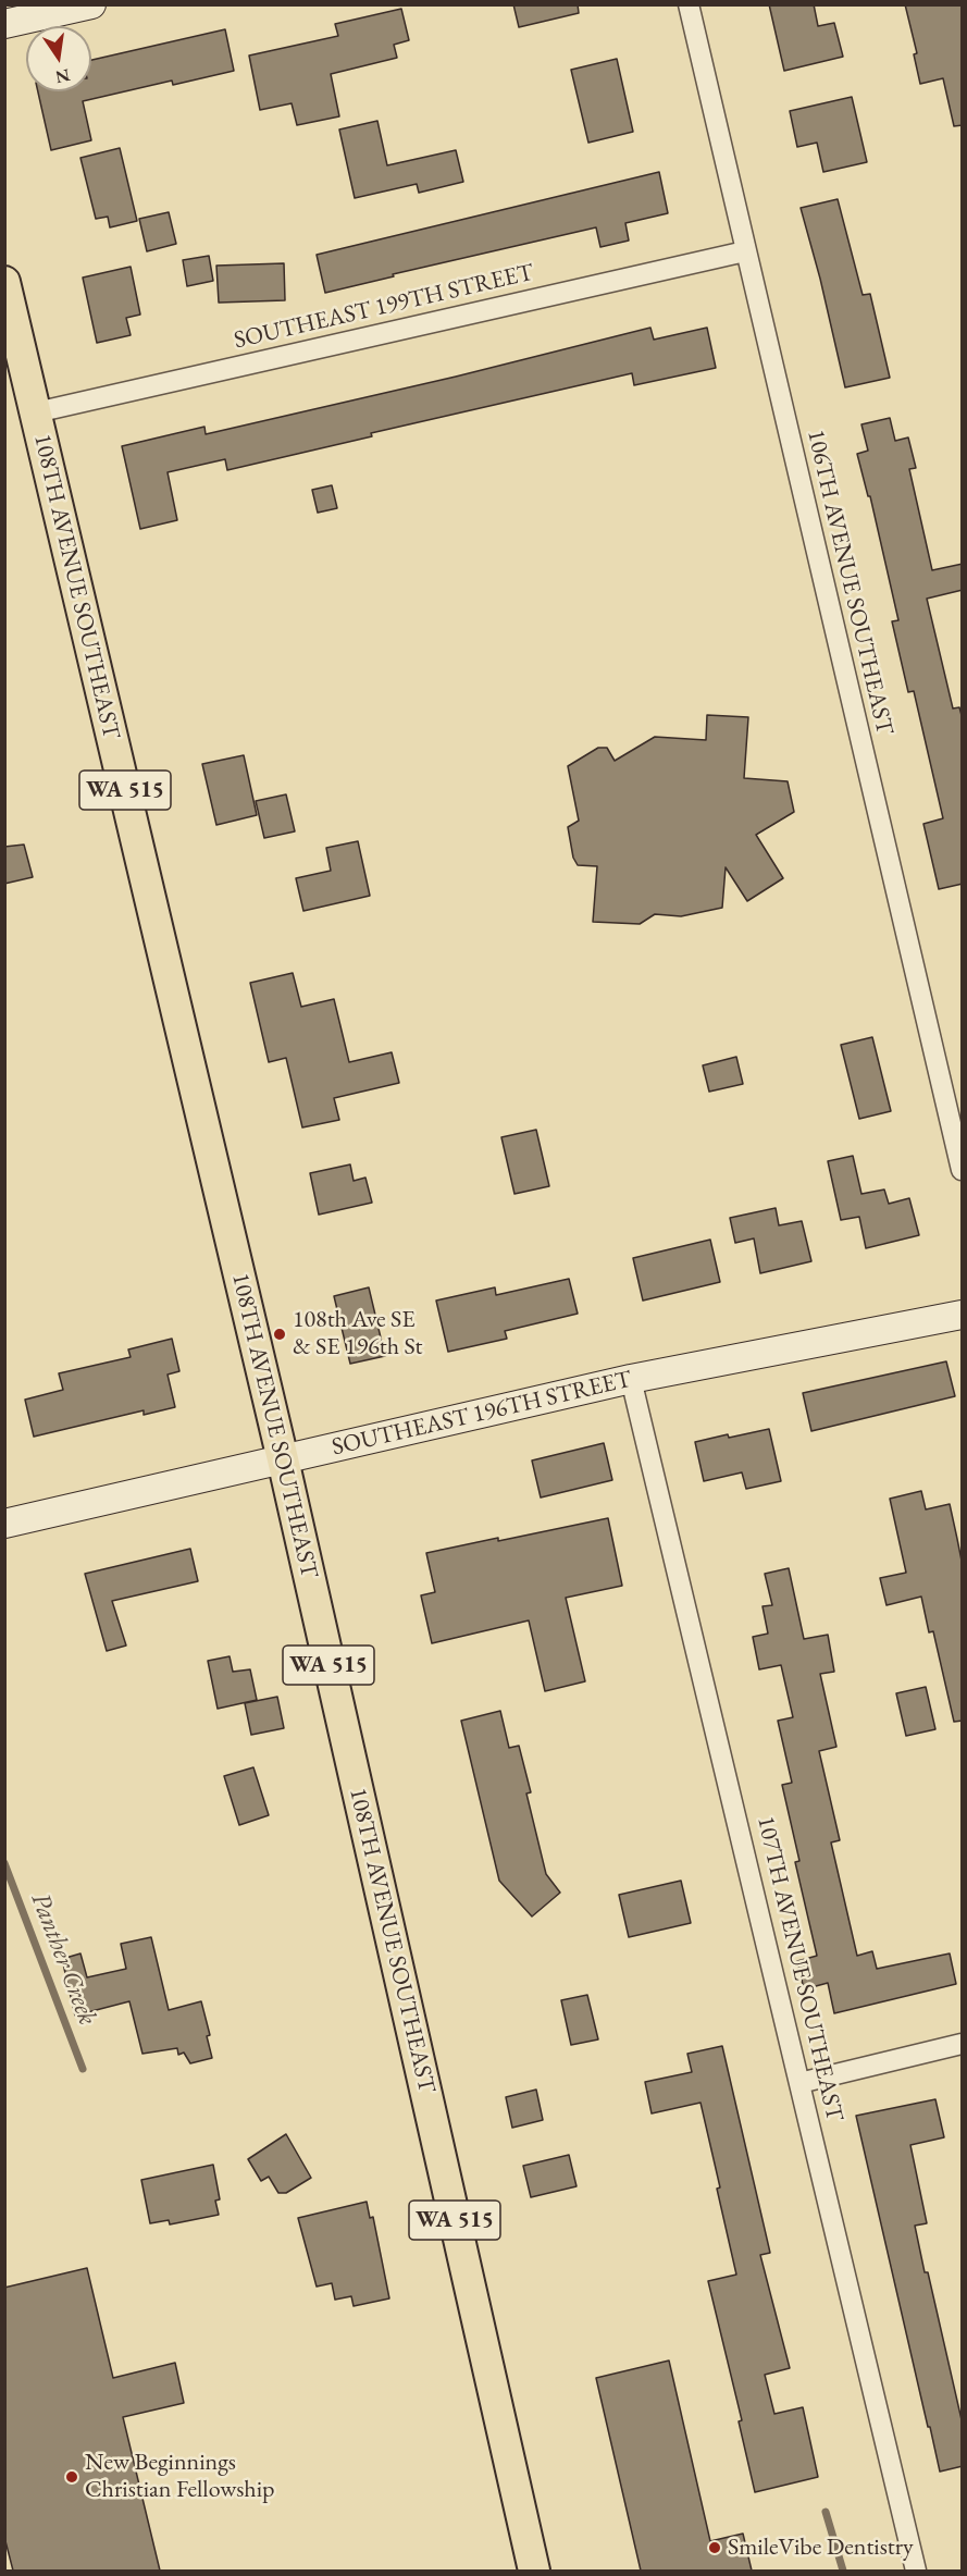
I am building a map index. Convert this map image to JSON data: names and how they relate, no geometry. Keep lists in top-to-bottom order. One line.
{"streets":{"main road":["108TH AVENUE SOUTHEAST","WA 515"],"street":["SOUTHEAST 199TH STREET","106TH AVENUE SOUTHEAST","SOUTHEAST 196TH STREET","107TH AVENUE SOUTHEAST"]},"crossings":[["SOUTHEAST 199TH STREET","106TH AVENUE SOUTHEAST"],["SOUTHEAST 199TH STREET","108TH AVENUE SOUTHEAST"],["108TH AVENUE SOUTHEAST","SOUTHEAST 196TH STREET"],["SOUTHEAST 196TH STREET","107TH AVENUE SOUTHEAST"]],"water":["Panther Creek"],"places":["108th Ave SE & SE 196th St","New Beginnings Christian Fellowship","SmileVibe Dentistry"],"north":"bottom"}
